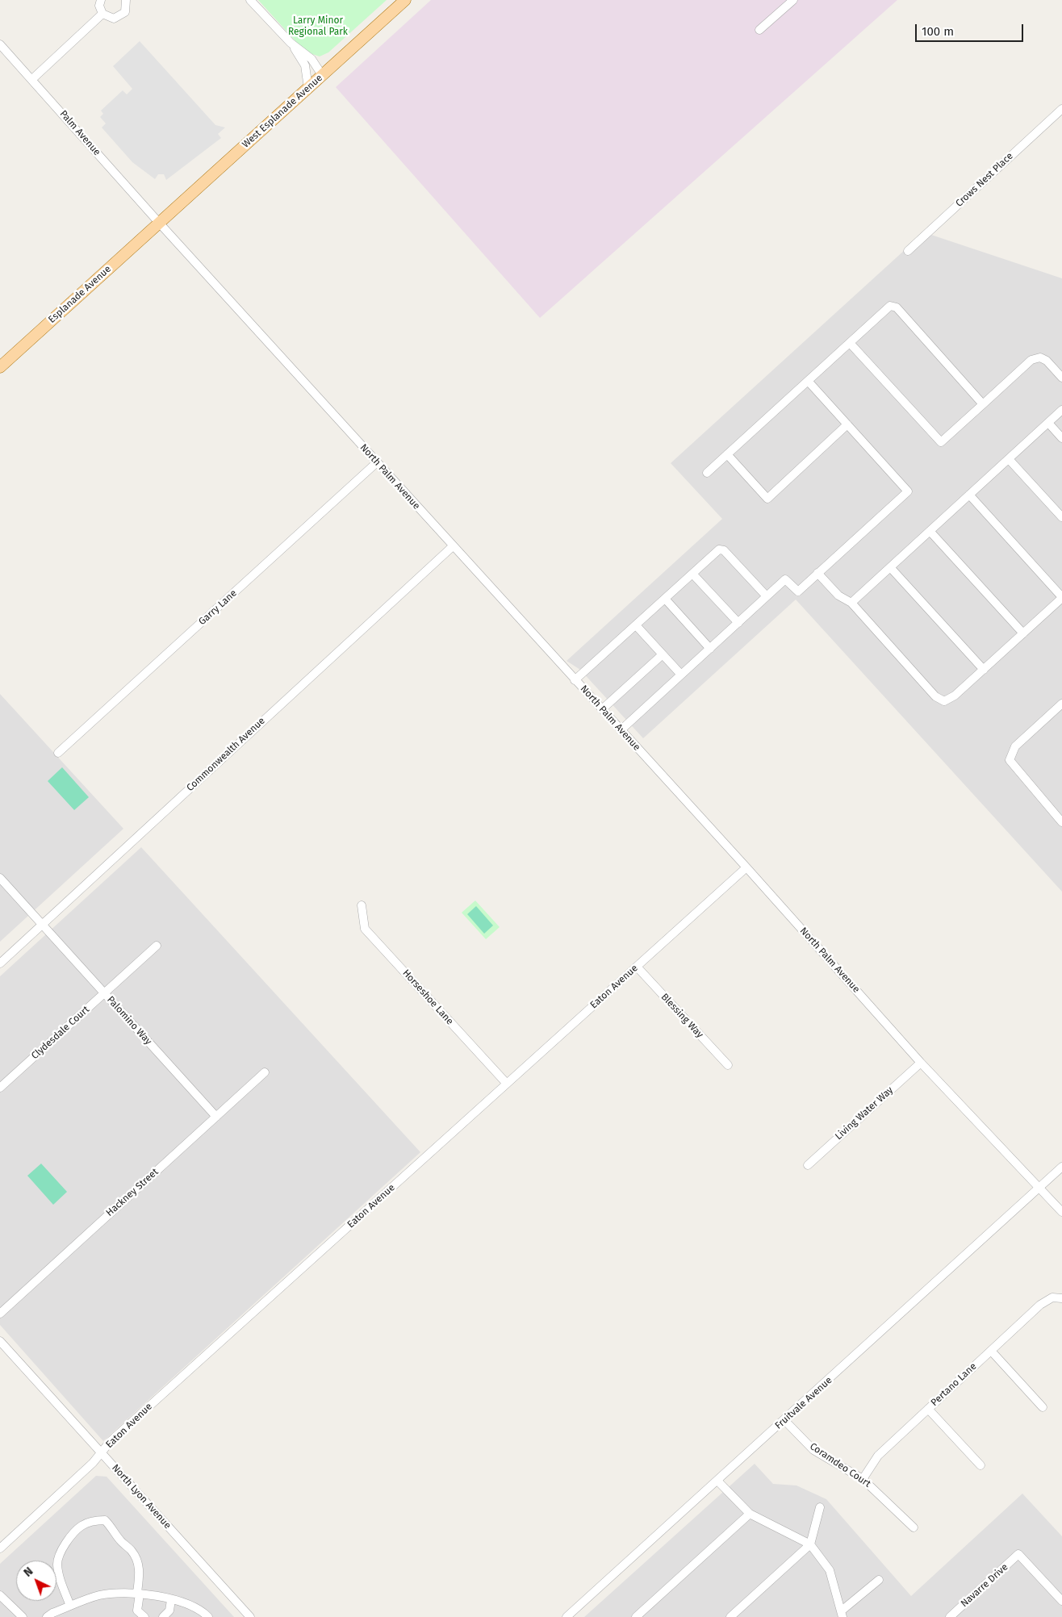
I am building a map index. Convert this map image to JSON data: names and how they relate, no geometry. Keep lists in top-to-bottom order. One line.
{"streets":{"main road":["West Esplanade Avenue","Esplanade Avenue"],"street":["Palm Avenue","Crows Nest Place","North Palm Avenue","Garry Lane","Commonwealth Avenue","Eaton Avenue","Horseshoe Lane","Blessing Way","Palomino Way","Clydesdale Court","Living Water Way","Hackney Street","Pertano Lane","Fruitvale Avenue","Coramdeo Court","North Lyon Avenue","Navarre Drive"]},"crossings":[["West Esplanade Avenue","Palm Avenue"],["West Esplanade Avenue","Esplanade Avenue"],["West Esplanade Avenue","North Palm Avenue"],["Palm Avenue","Esplanade Avenue"],["Palm Avenue","North Palm Avenue"],["Esplanade Avenue","North Palm Avenue"],["North Palm Avenue","Garry Lane"],["North Palm Avenue","Commonwealth Avenue"],["North Palm Avenue","Eaton Avenue"],["North Palm Avenue","Living Water Way"],["North Palm Avenue","Fruitvale Avenue"],["Commonwealth Avenue","Palomino Way"],["Eaton Avenue","Horseshoe Lane"],["Eaton Avenue","Blessing Way"],["Eaton Avenue","North Lyon Avenue"],["Palomino Way","Clydesdale Court"],["Palomino Way","Hackney Street"],["Pertano Lane","Coramdeo Court"],["Fruitvale Avenue","Coramdeo Court"]],"parks":["Larry Minor Regional Park"],"scale_bar":"100 m","north":"top left"}
